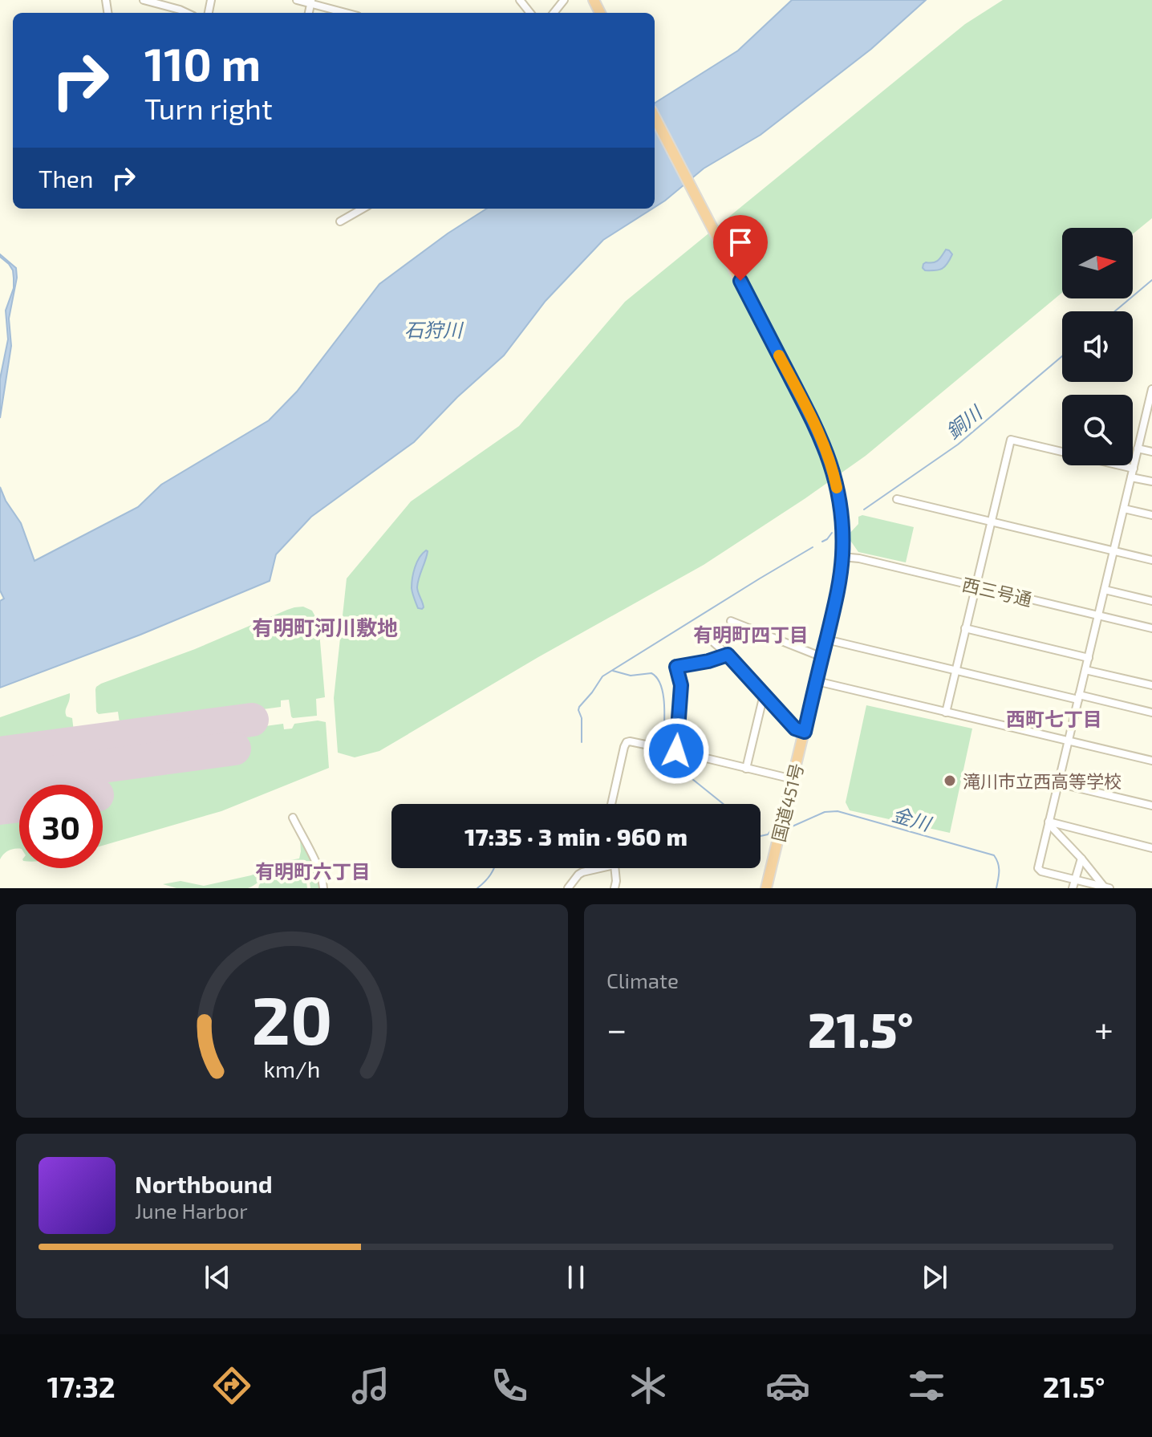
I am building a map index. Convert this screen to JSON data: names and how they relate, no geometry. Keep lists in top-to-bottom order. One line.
{"streets":{"highway":["国道451号"],"street":["西三号通"]},"crossings":[["西三号通","国道451号"]],"districts":["有明町河川敷地","有明町四丁目","西町七丁目","有明町六丁目"],"water":["石狩川","銅川","金川"],"places":["滝川市立西高等学校"],"north":"right","page":{"turn":["110 m","Turn right"],"then":"Then","limit":"30","trip":"17:35 · 3 min · 960 m","tile":"Climate","heat":["−","21.5°","+"],"song":["Northbound","June Harbor"],"tabs":["17:32","21.5°"],"gauge":["20","km/h"]}}
